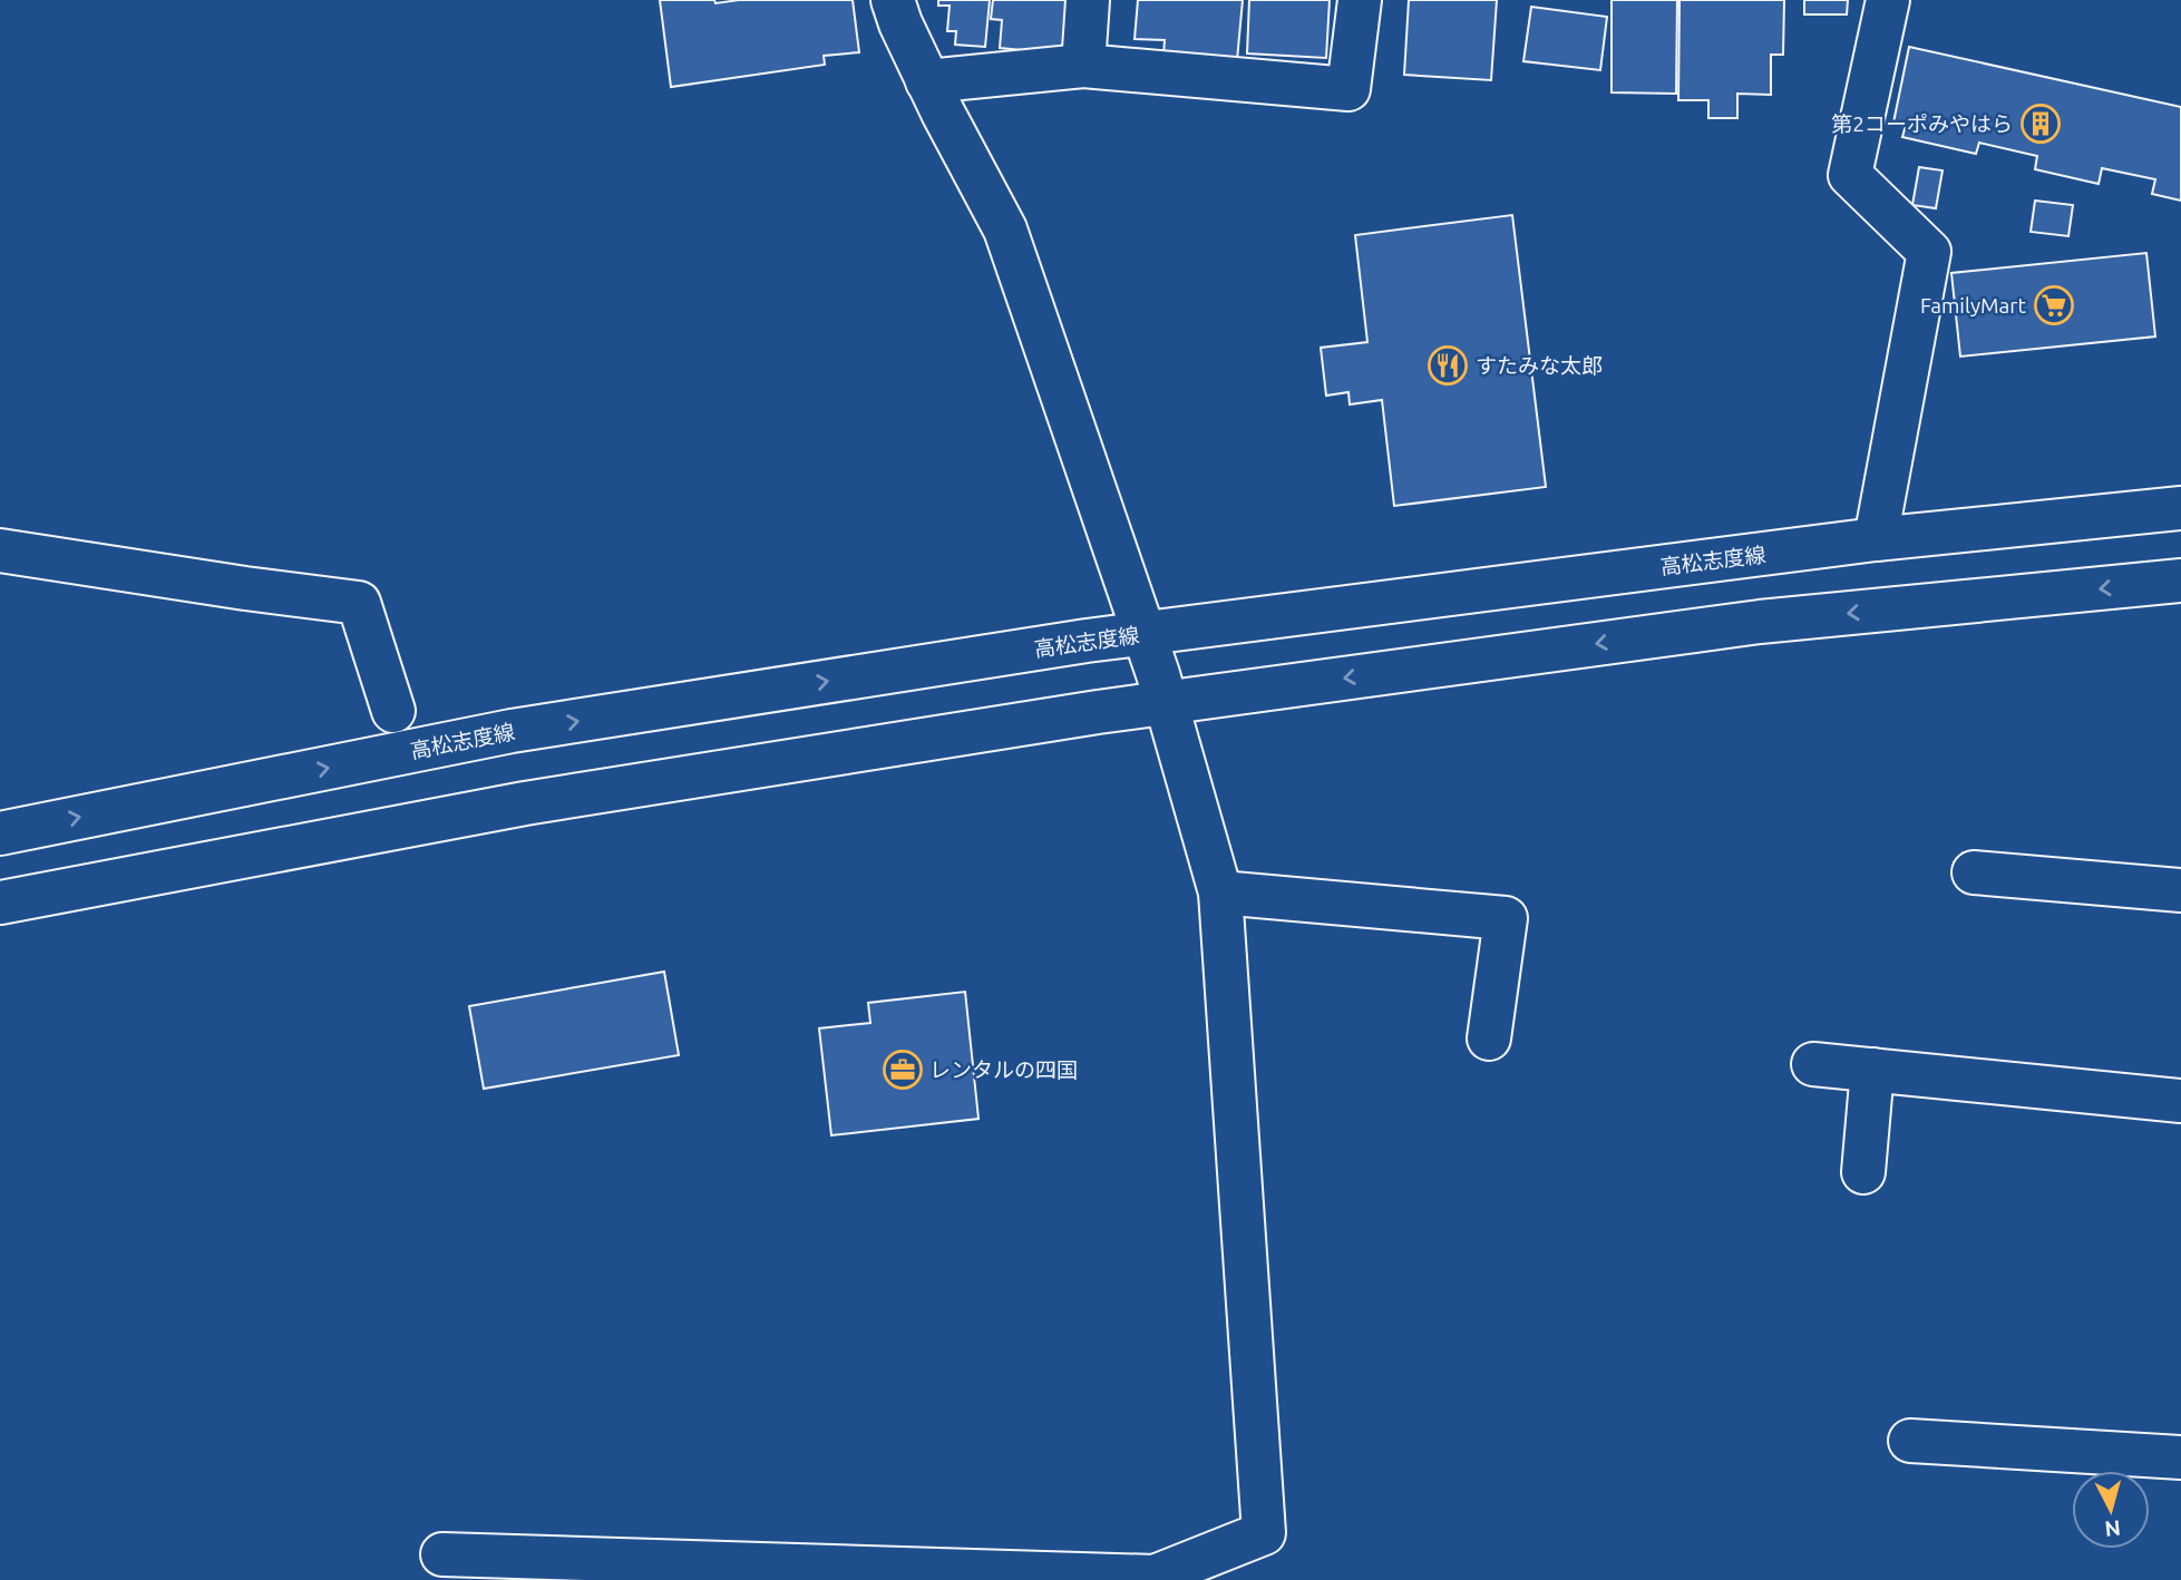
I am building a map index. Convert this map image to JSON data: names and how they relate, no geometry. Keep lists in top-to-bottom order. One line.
{"streets":{"street":["高松志度線"]},"places":{"building":["第2コーポみやはら"],"supermarket":["FamilyMart"],"restaurant":["すたみな太郎"],"office":["レンタルの四国"]},"north":"bottom"}
